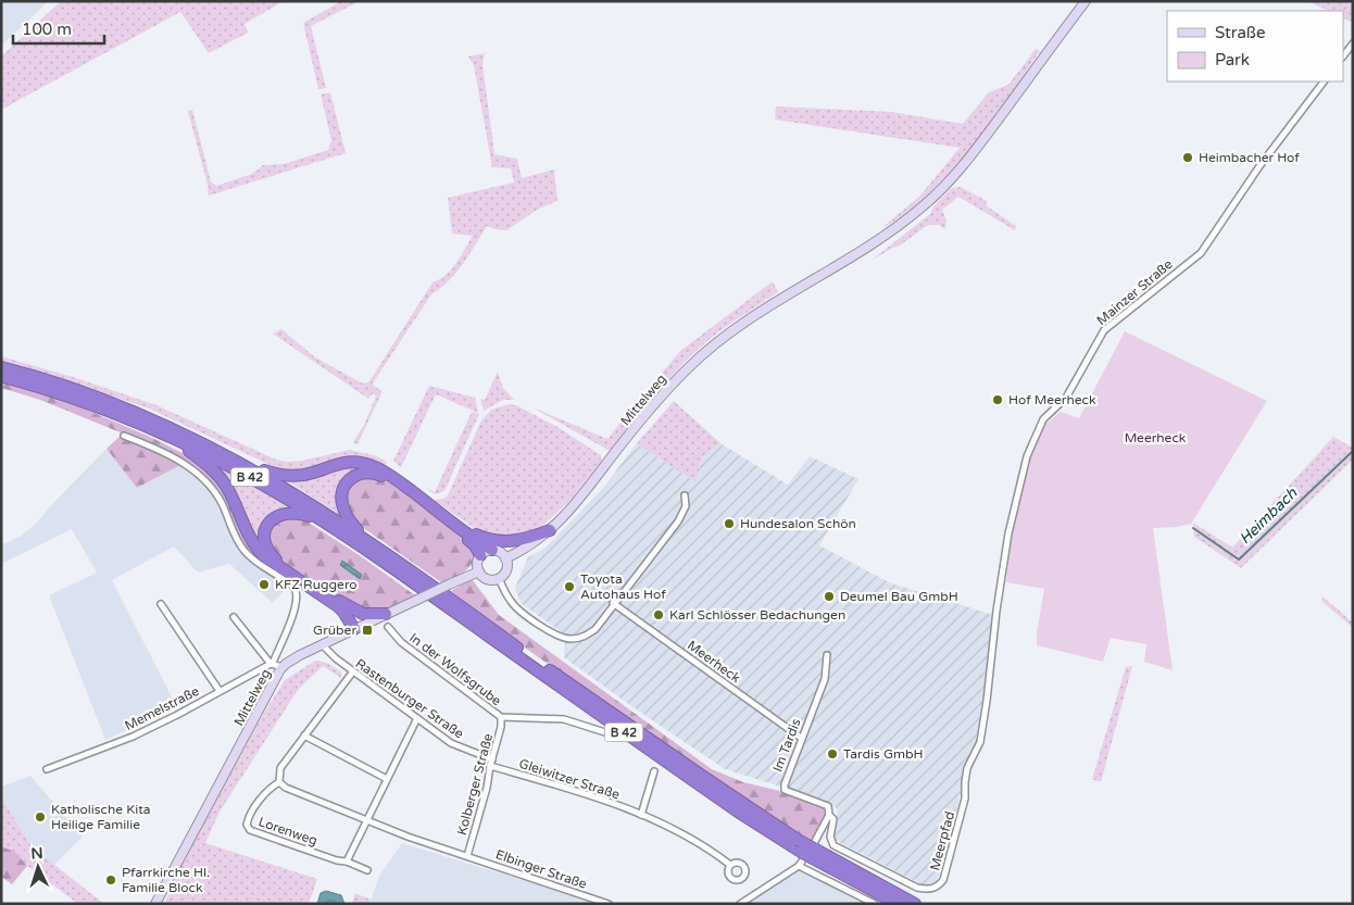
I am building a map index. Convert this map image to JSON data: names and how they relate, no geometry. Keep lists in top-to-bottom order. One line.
{"streets":{"highway":["B 42"],"main road":["Mittelweg"],"street":["Mainzer Straße","Meerheck","In der Wolfsgrube","Rastenburger Straße","Memelstraße","Im Tardis","Gleiwitzer Straße","Kolberger Straße","Lorenweg","Meerpfad","Elbinger Straße"]},"crossings":[["Mainzer Straße","Meerpfad"],["Mittelweg","Rastenburger Straße"],["Mittelweg","Memelstraße"],["Meerheck","Im Tardis"],["In der Wolfsgrube","Kolberger Straße"],["Rastenburger Straße","Gleiwitzer Straße"],["Rastenburger Straße","Kolberger Straße"],["Im Tardis","Meerpfad"],["Gleiwitzer Straße","Kolberger Straße"],["Kolberger Straße","Elbinger Straße"],["Lorenweg","Elbinger Straße"]],"water":["Heimbach"],"parks":["Meerheck"],"places":{"other":["Heimbacher Hof","Hof Meerheck","Hundesalon Schön","KFZ Ruggero","Toyota Autohaus Hof","Deumel Bau GmbH","Karl Schlösser Bedachungen","Tardis GmbH","Katholische Kita Heilige Familie","Pfarrkirche Hl. Familie Block"],"transit":["Grüber"]},"legend":["Straße","Park"],"scale_bar":"100 m","north":"top"}
